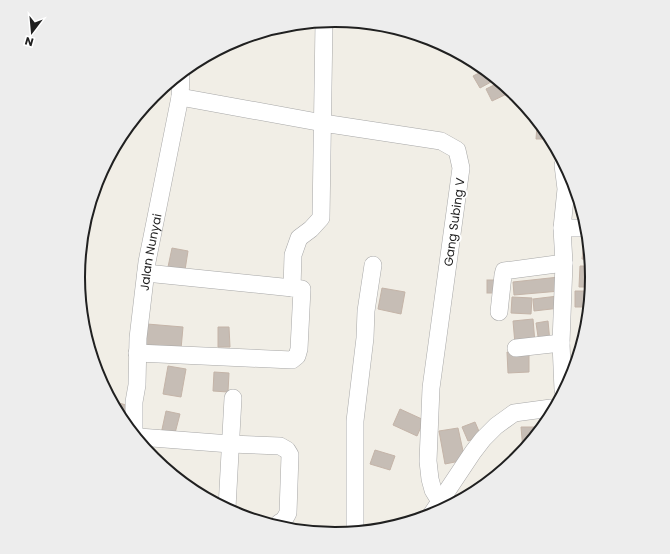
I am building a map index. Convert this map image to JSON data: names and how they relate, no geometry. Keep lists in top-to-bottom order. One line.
{"streets":{"street":["Gang Subing V","Jalan Nunyai"]},"crossings":[["Gang Subing V","Jalan Nunyai"]],"north":"bottom"}
